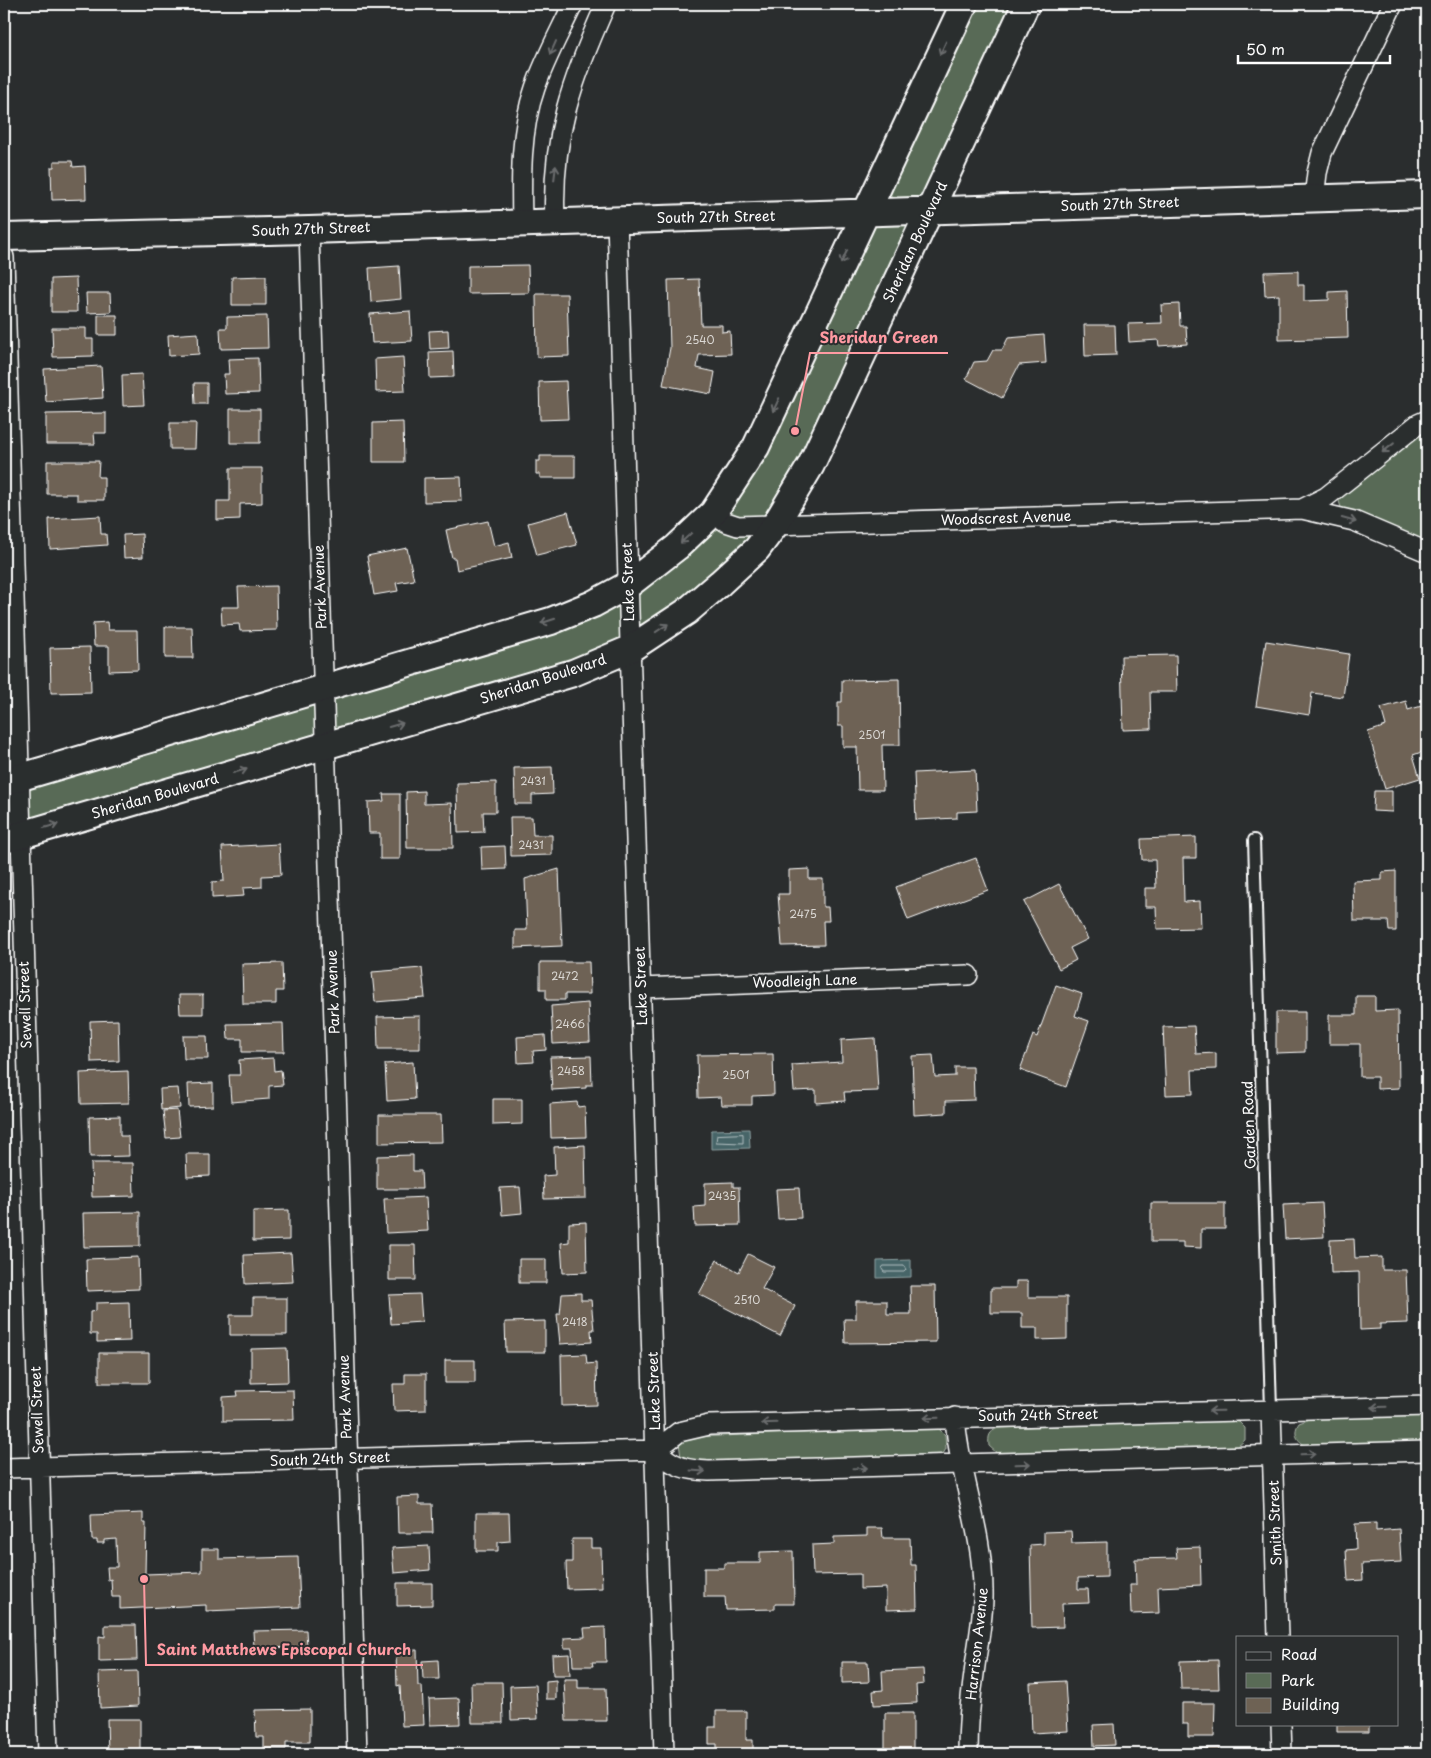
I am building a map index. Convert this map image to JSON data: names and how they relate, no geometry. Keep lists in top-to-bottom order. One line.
{"streets":{"main road":["South 27th Street","Sheridan Boulevard"],"street":["Woodscrest Avenue","Lake Street","Park Avenue","Woodleigh Lane","Sewell Street","South 24th Street","Smith Street","Harrison Avenue"],"lane":["Garden Road"]},"crossings":[["South 27th Street","Sheridan Boulevard"],["South 27th Street","Lake Street"],["South 27th Street","Park Avenue"],["Sheridan Boulevard","Woodscrest Avenue"],["Sheridan Boulevard","Lake Street"],["Sheridan Boulevard","Park Avenue"],["Sheridan Boulevard","Sewell Street"],["Lake Street","Woodleigh Lane"],["Lake Street","South 24th Street"],["Park Avenue","South 24th Street"],["Sewell Street","South 24th Street"],["Garden Road","South 24th Street"],["Garden Road","Smith Street"],["South 24th Street","Smith Street"],["South 24th Street","Harrison Avenue"]],"places":["Sheridan Green","Saint Matthews Episcopal Church"],"house_numbers":["2540","2501","2431","2431","2475","2472","2466","2458","2501","2435","2510","2418"],"legend":["Road","Park","Building"],"scale_bar":"50 m"}
